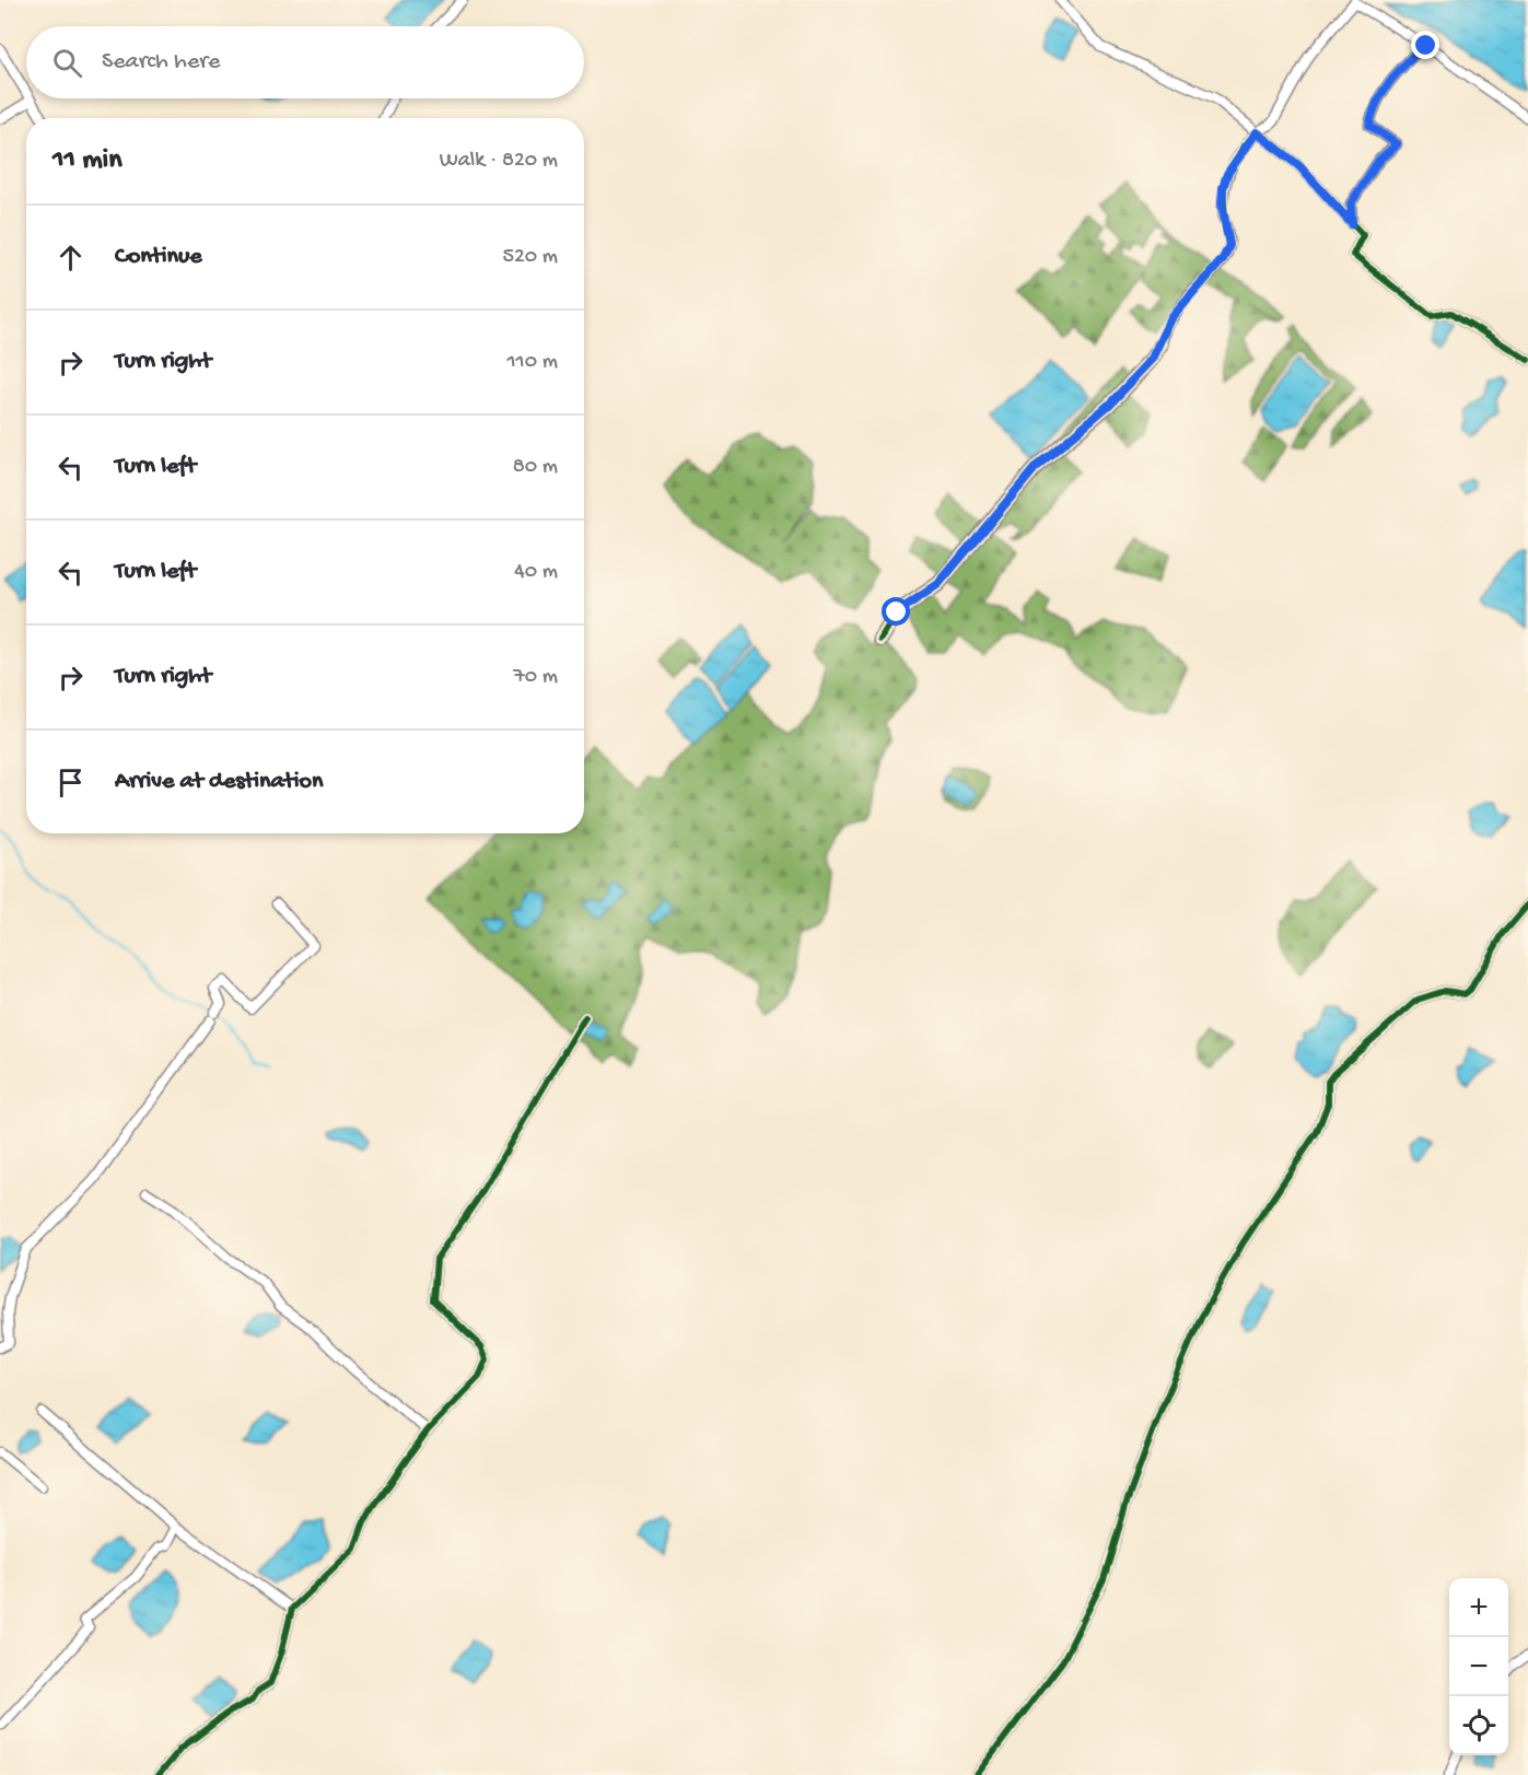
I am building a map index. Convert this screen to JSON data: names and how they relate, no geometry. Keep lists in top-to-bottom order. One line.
{"page":{"search":"Search here","heading":["11 min","Walk · 820 m"],"list":[["Continue","520 m"],["Turn right","110 m"],["Turn left","80 m"],["Turn left","40 m"],["Turn right","70 m"],"Arrive at destination"],"map_buttons":["+","−"]}}
